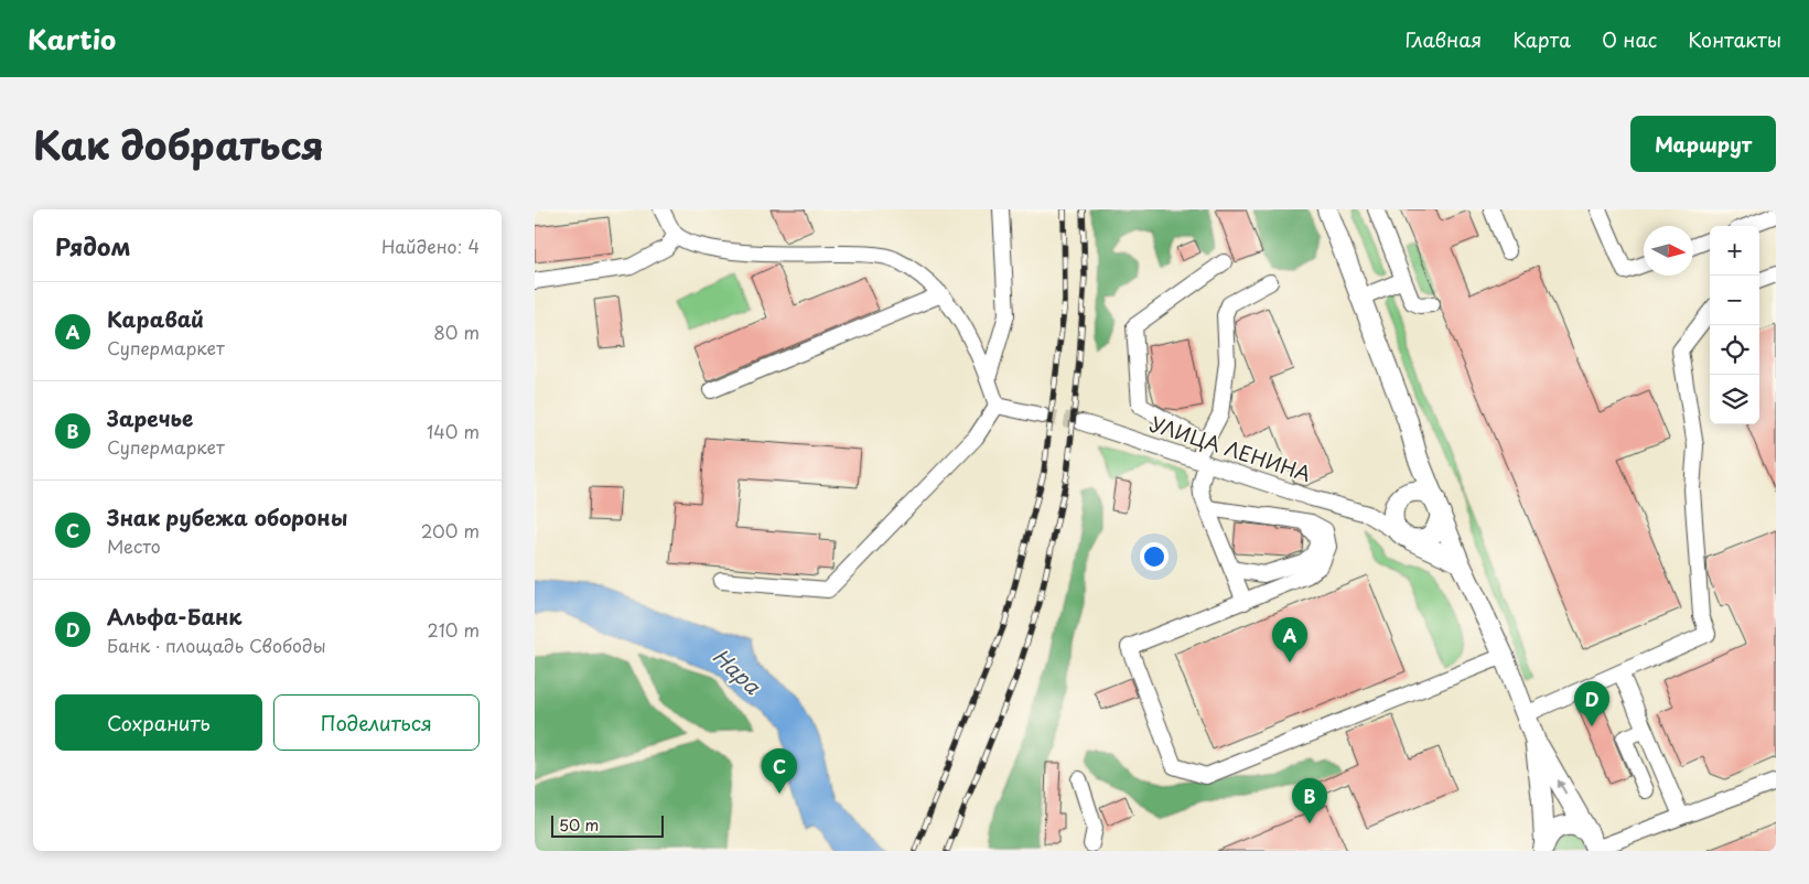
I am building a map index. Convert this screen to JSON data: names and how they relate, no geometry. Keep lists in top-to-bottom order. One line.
{"streets":{"street":["УЛИЦА ЛЕНИНА"]},"water":["Нара"],"scale_bar":"50 m","north":"right","page":{"header":"Kartio","nav":["Главная","Карта","О нас","Контакты"],"title":"Как добраться","buttons":["Маршрут",["Сохранить","Поделиться"]],"heading":["Рядом","Найдено: 4"],"map_buttons":["+","−"],"list":[{"mark":"A","name":"Каравай","note":"Супермаркет","value":"80 m"},{"mark":"B","name":"Заречье","note":"Супермаркет","value":"140 m"},{"mark":"C","name":"Знак рубежа обороны","note":"Место","value":"200 m"},{"mark":"D","name":"Альфа-Банк","note":"Банк · площадь Свободы","value":"210 m"}],"pins":["A","D","C","B"],"scale":"50 m"}}
